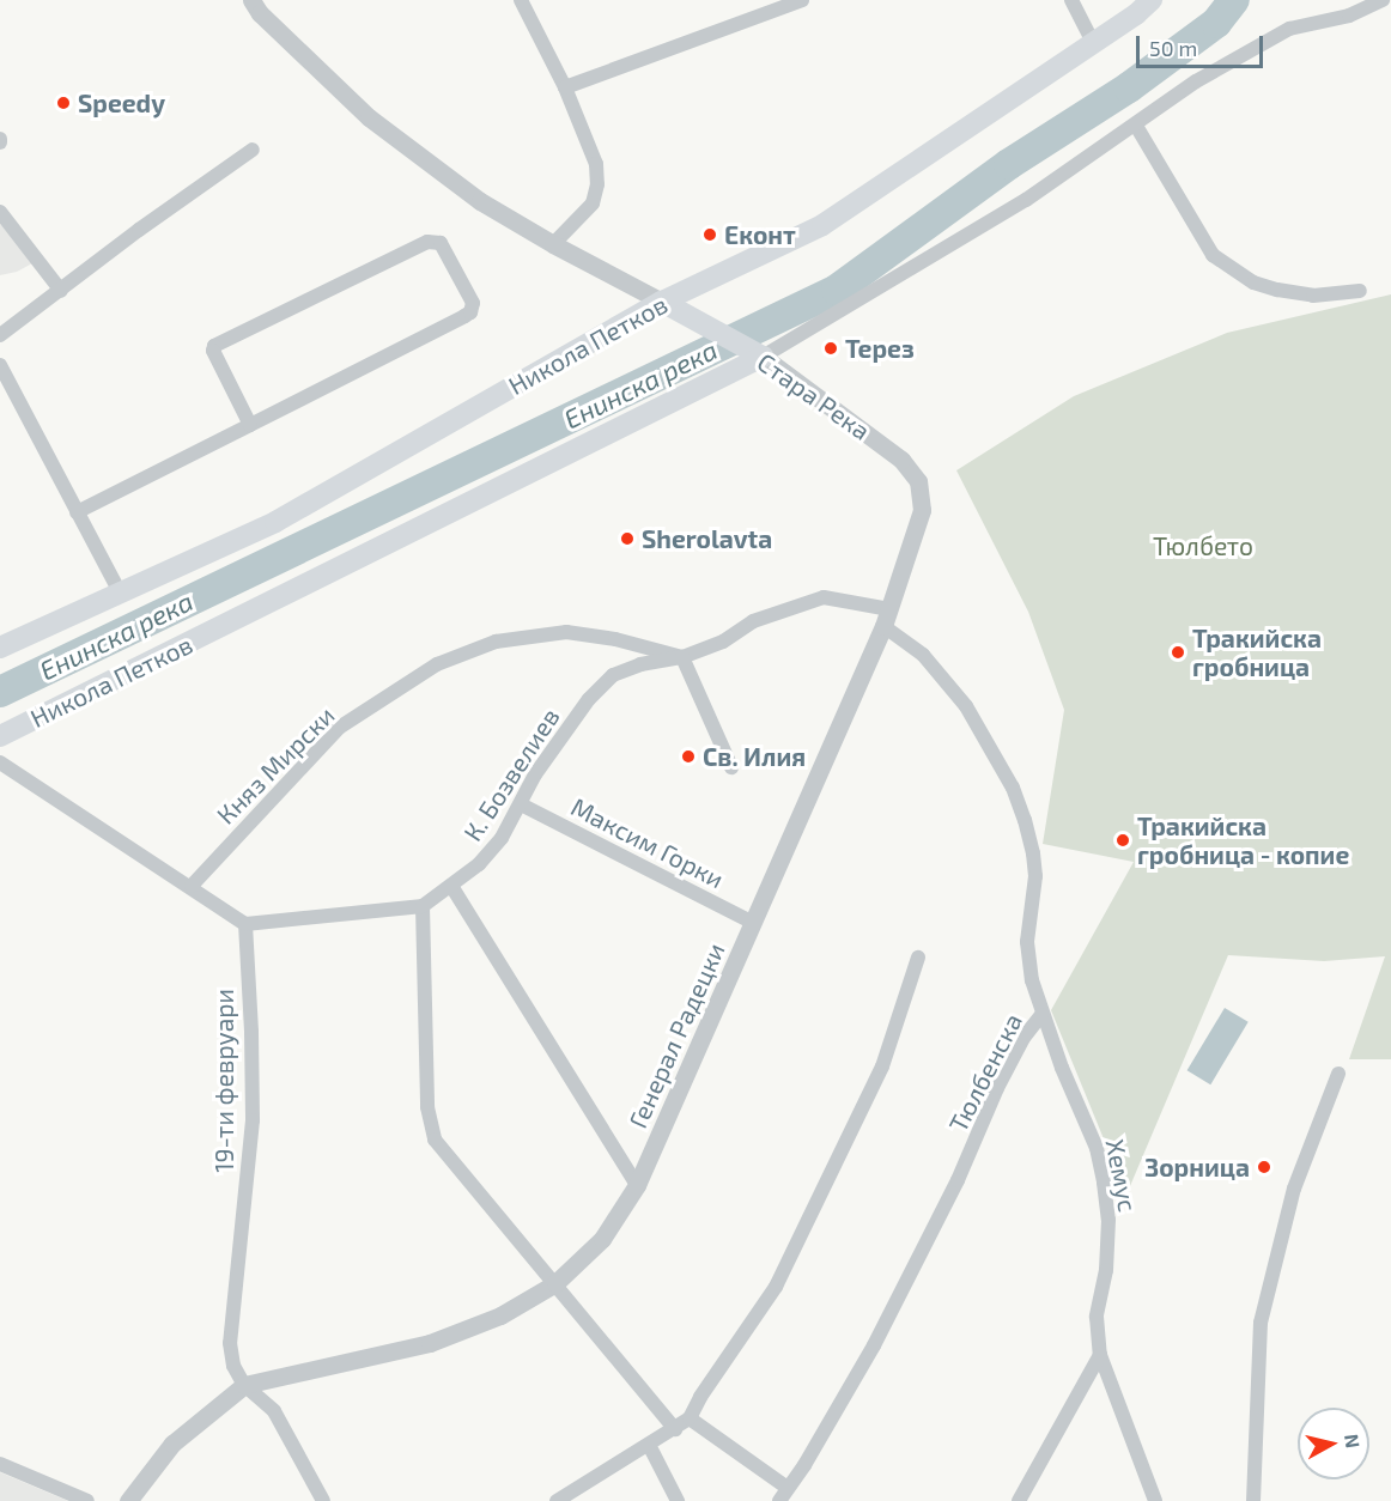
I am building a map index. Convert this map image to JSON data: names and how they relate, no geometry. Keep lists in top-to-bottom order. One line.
{"streets":{"main road":["Никола Петков","Стара Река"],"street":["Княз Мирски","К. Бозвелиев","Максим Горки","Генерал Радецки","Тюлбенска","19-ти февруари","Хемус"]},"crossings":[["Никола Петков","Стара Река"],["Стара Река","Генерал Радецки"],["Княз Мирски","К. Бозвелиев"],["К. Бозвелиев","Максим Горки"],["К. Бозвелиев","19-ти февруари"],["Максим Горки","Генерал Радецки"],["Генерал Радецки","Тюлбенска"],["Генерал Радецки","19-ти февруари"],["Тюлбенска","Хемус"]],"water":["Енинска река"],"parks":["Тюлбето"],"places":["Speedy","Еконт","Терез","Sherolavta","Тракийска гробница","Св. Илия","Тракийска гробница - копие","Зорница"],"scale_bar":"50 m","north":"right"}
